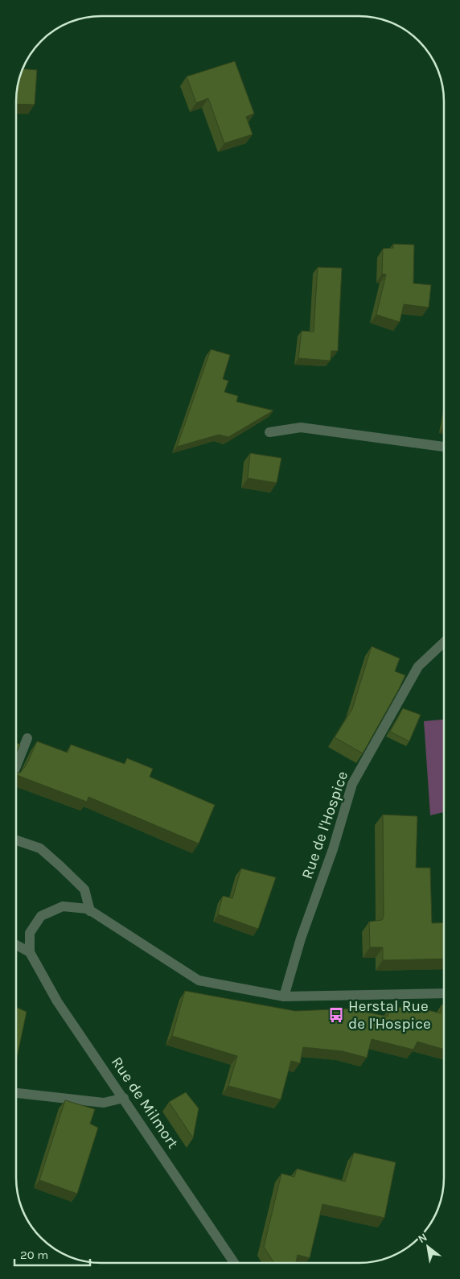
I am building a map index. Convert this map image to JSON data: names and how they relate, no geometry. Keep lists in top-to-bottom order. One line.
{"streets":{"street":["Rue de l'Hospice","Rue de Milmort"]},"places":{"bus stop":["Herstal Rue de l'Hospice"]},"scale_bar":"20 m","north":"top left"}
